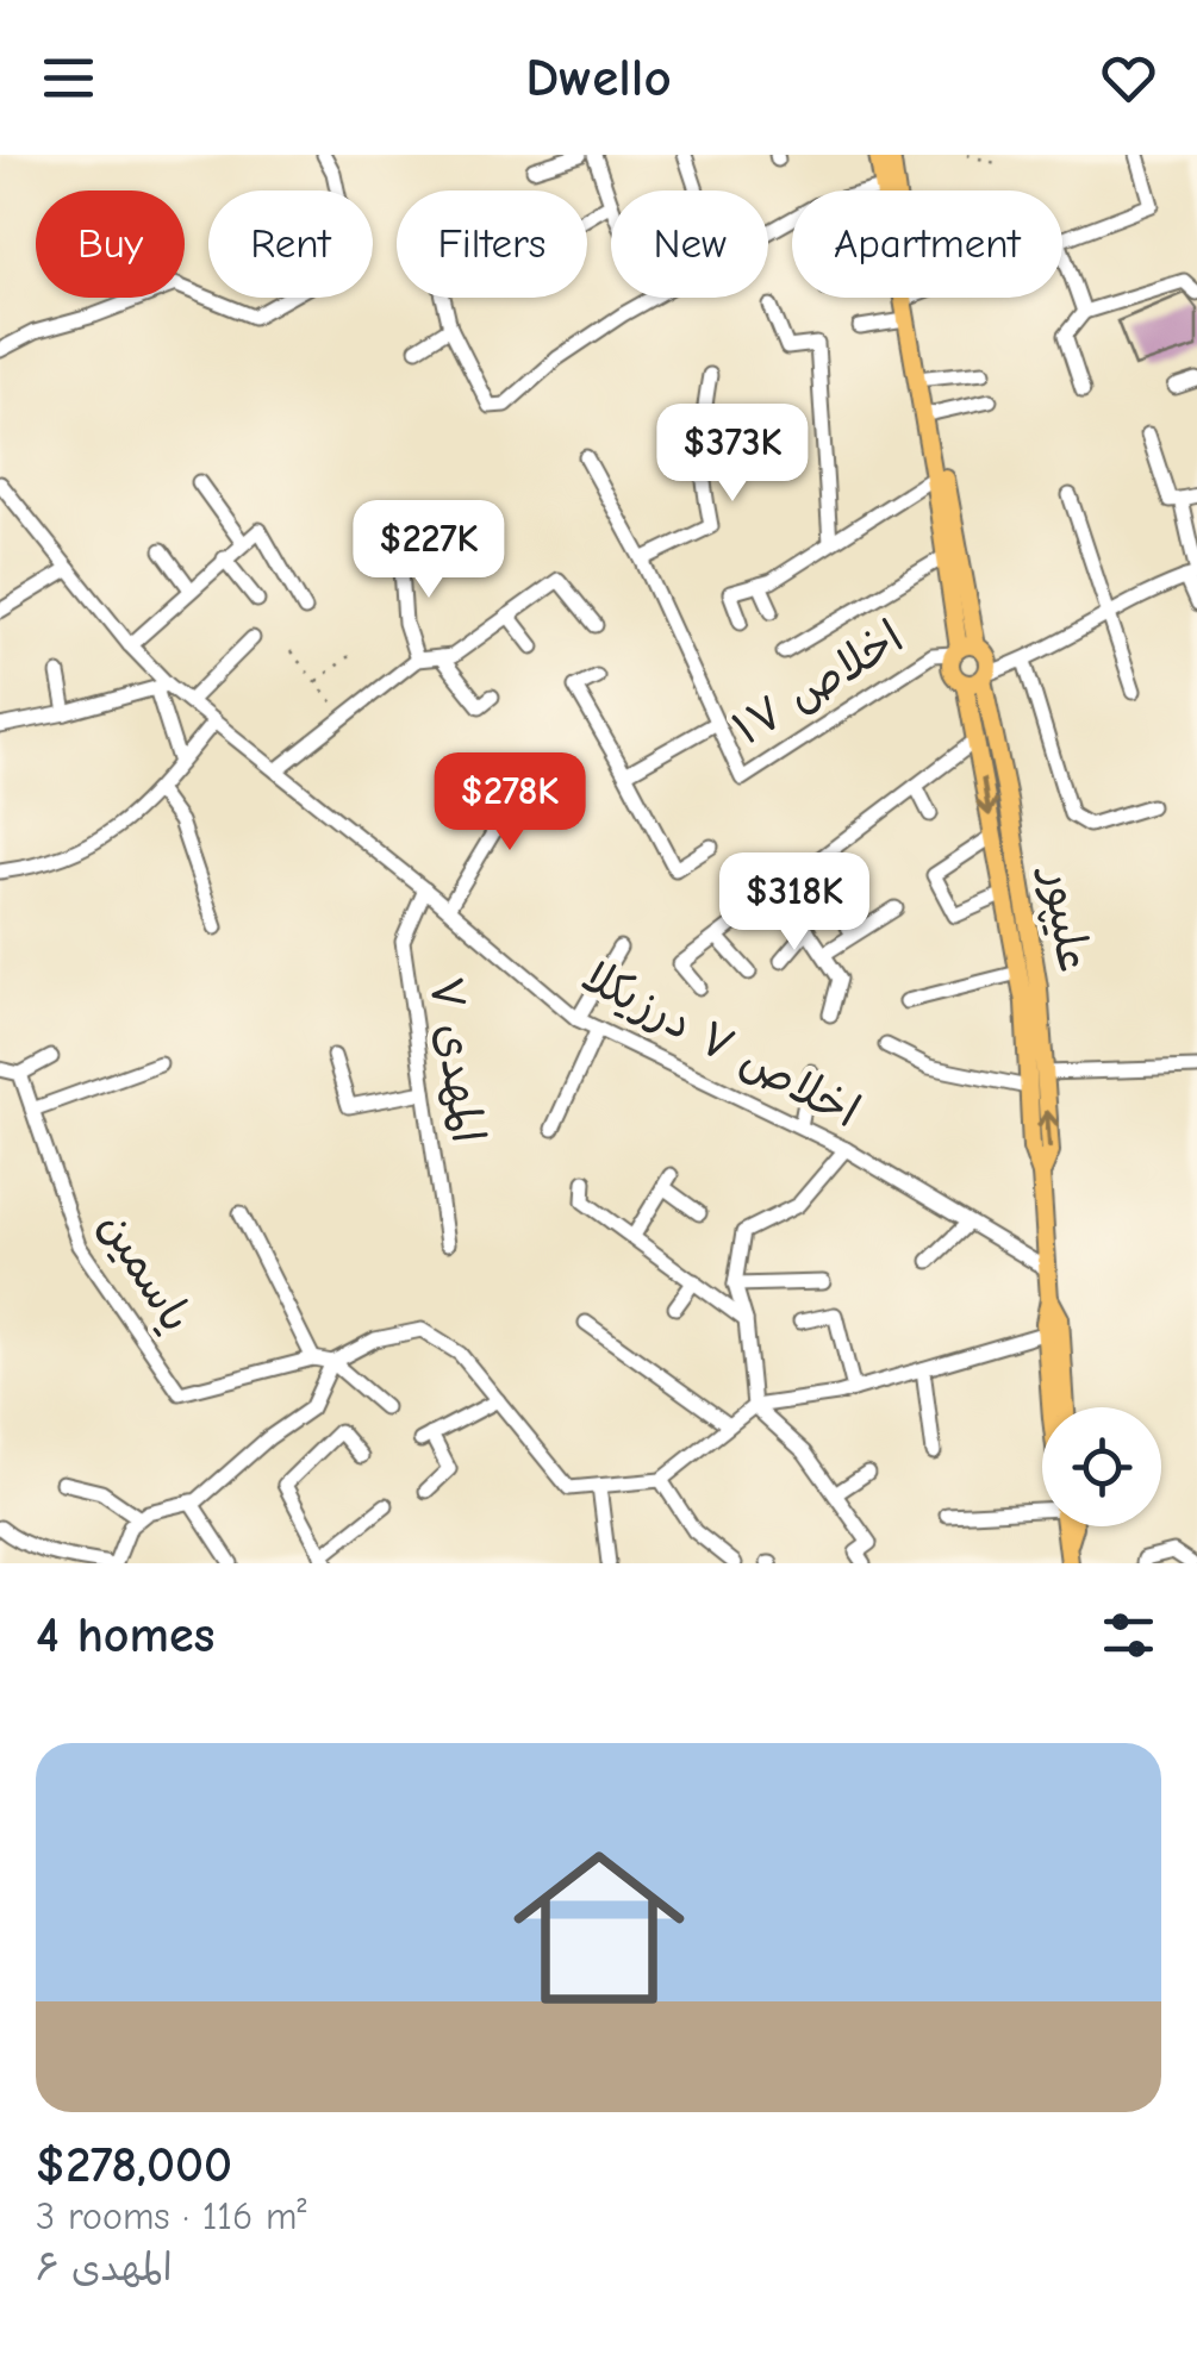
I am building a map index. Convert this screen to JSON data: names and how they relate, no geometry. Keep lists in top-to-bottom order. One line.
{"streets":{"main road":["علیپور"],"street":["اخلاص ۱۷","اخلاص ۷ درزیکلا","المهدی ۷","یاسمین"]},"crossings":[["اخلاص ۱۷","علیپور"],["علیپور","اخلاص ۷ درزیکلا"],["اخلاص ۷ درزیکلا","المهدی ۷"]],"page":{"header":"Dwello","chip":["Buy","Rent","Filters","New","Apartment"],"price":["$373K","$227K","$278K","$318K"],"heading":"4 homes","list":[{"name":"$278,000","note":"3 rooms · 116 m² · المهدی ۶"}]}}
